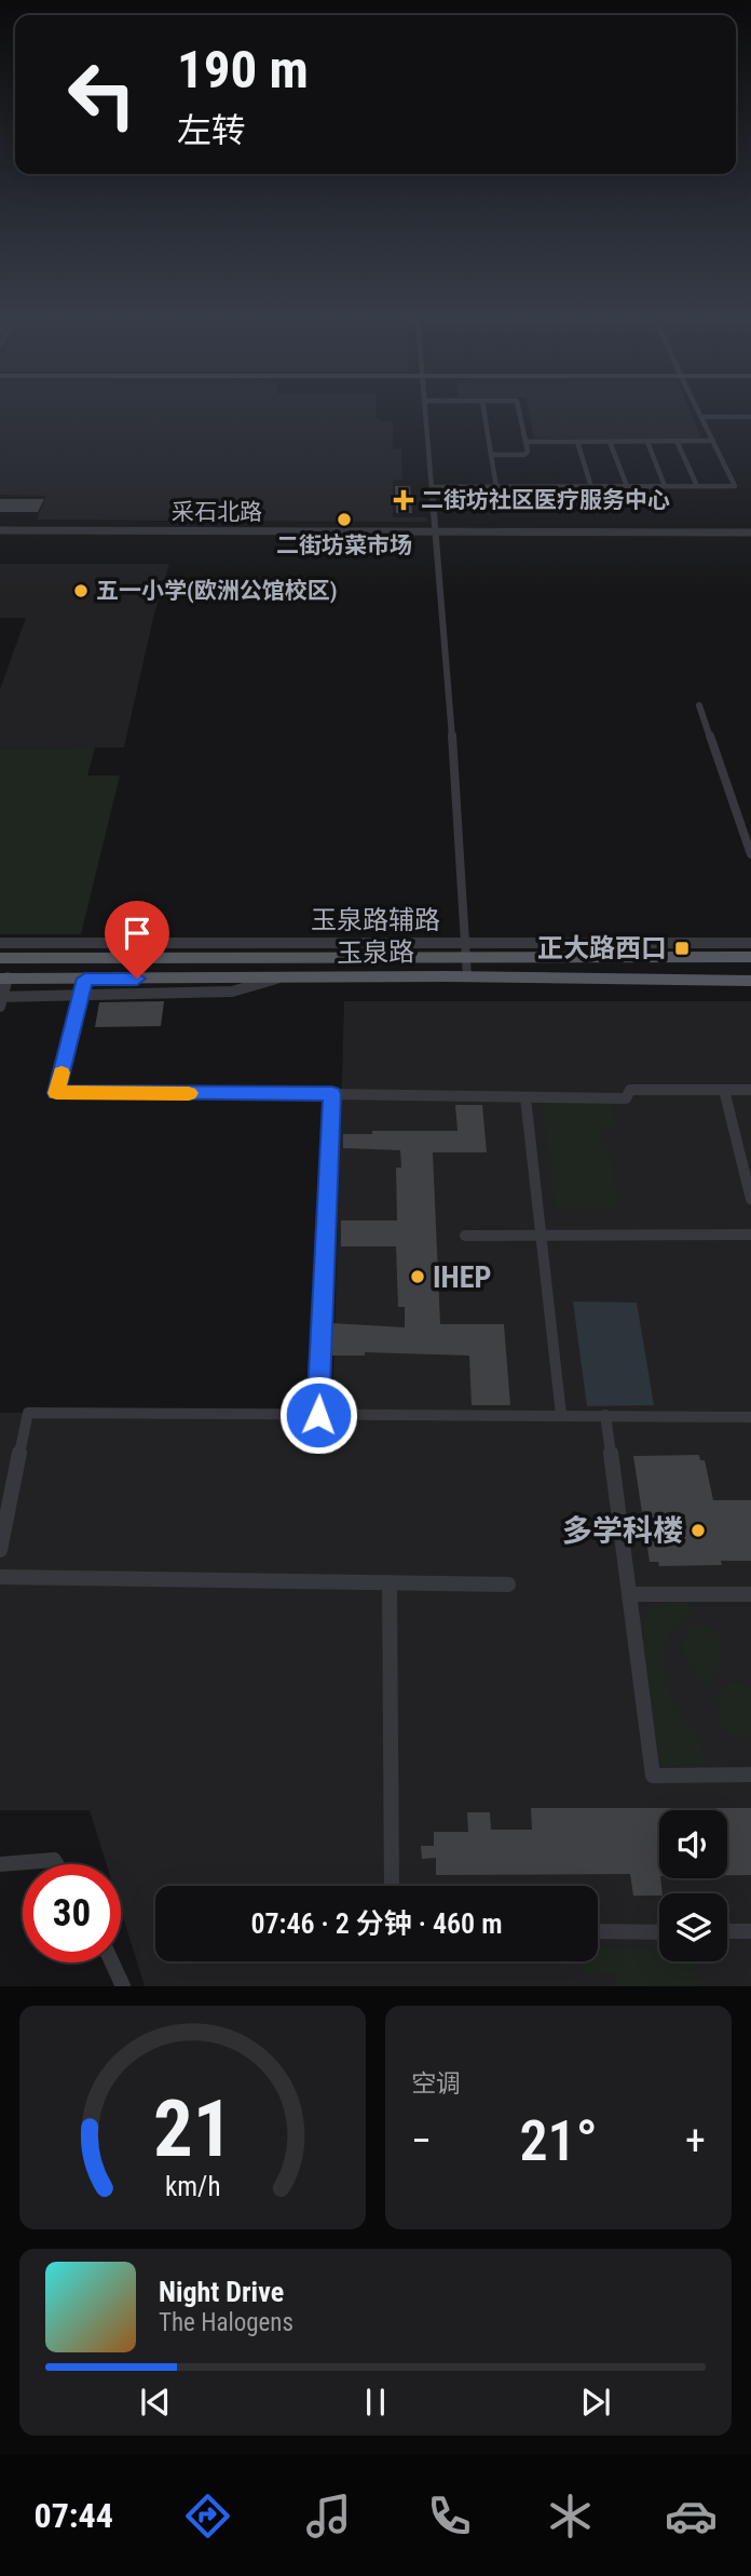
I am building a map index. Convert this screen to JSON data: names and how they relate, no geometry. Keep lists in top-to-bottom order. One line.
{"streets":{"main road":["玉泉路"],"street":["采石北路","玉泉路辅路"]},"crossings":[["玉泉路辅路","玉泉路"]],"places":{"health":["二街坊社区医疗服务中心"],"other":["二街坊菜市场","五一小学(欧洲公馆校区)","IHEP","多学科楼"],"transit":["正大路西口"]},"page":{"turn":["190 m","左转"],"limit":"30","trip":"07:46 · 2 分钟 · 460 m","tile":"空调","heat":["−","21°","+"],"song":["Night Drive","The Halogens"],"tabs":"07:44","gauge":["21","km/h"]}}
